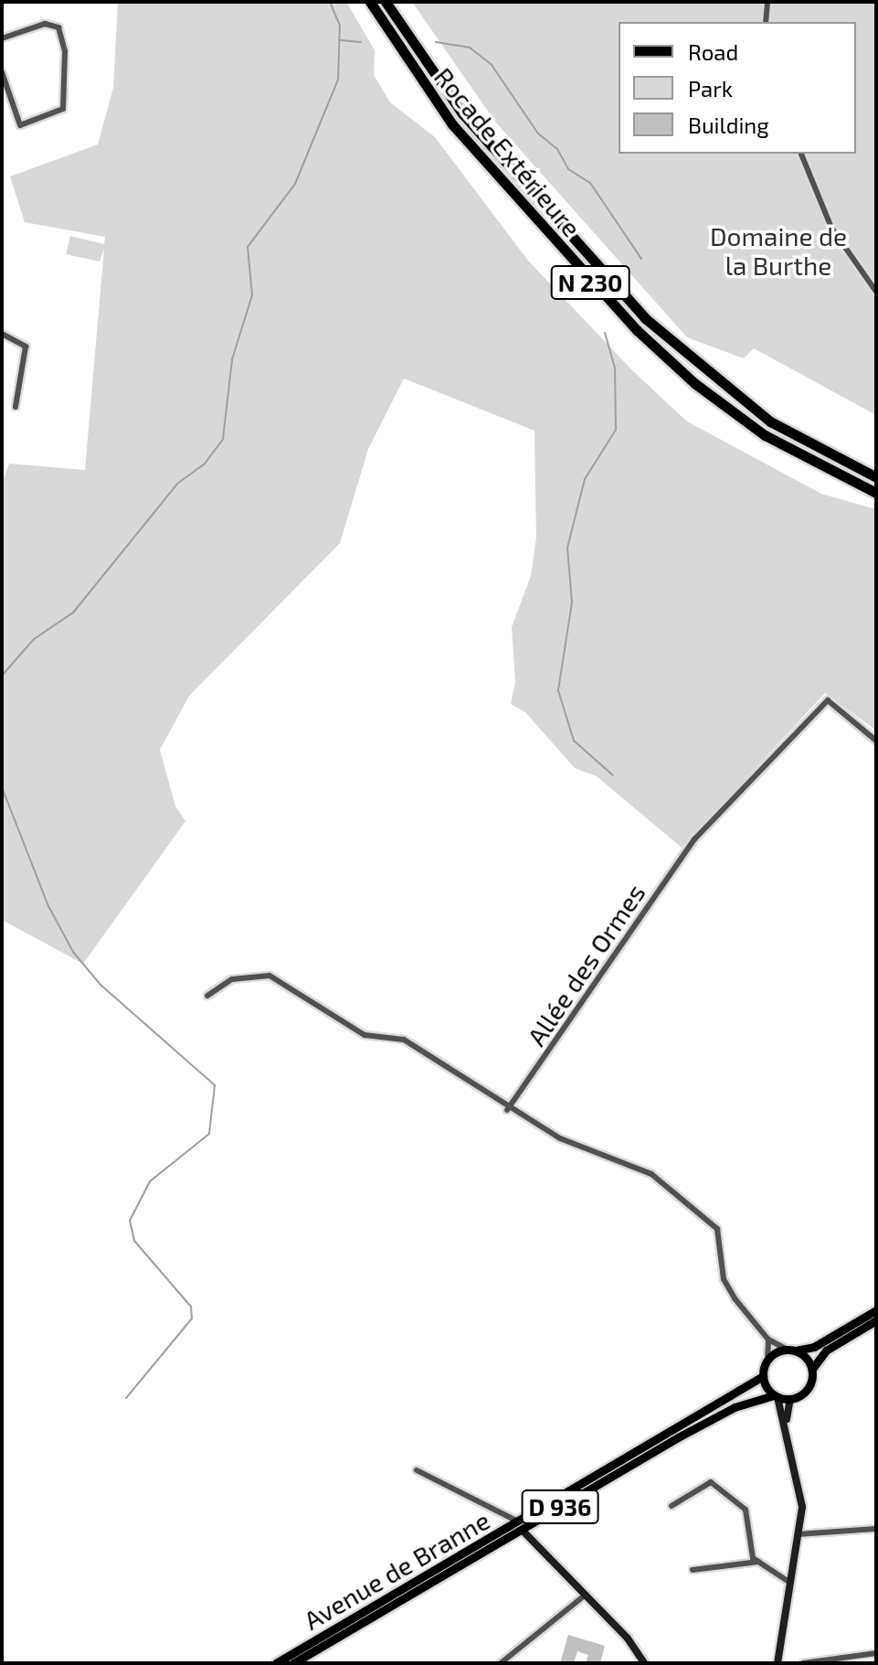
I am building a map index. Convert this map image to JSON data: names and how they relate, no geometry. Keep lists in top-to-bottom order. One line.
{"streets":{"highway":["Rocade Extérieure","N 230"],"main road":["D 936","Avenue de Branne"],"street":["Allée des Ormes"]},"parks":["Domaine de la Burthe"],"legend":["Road","Park","Building"]}
